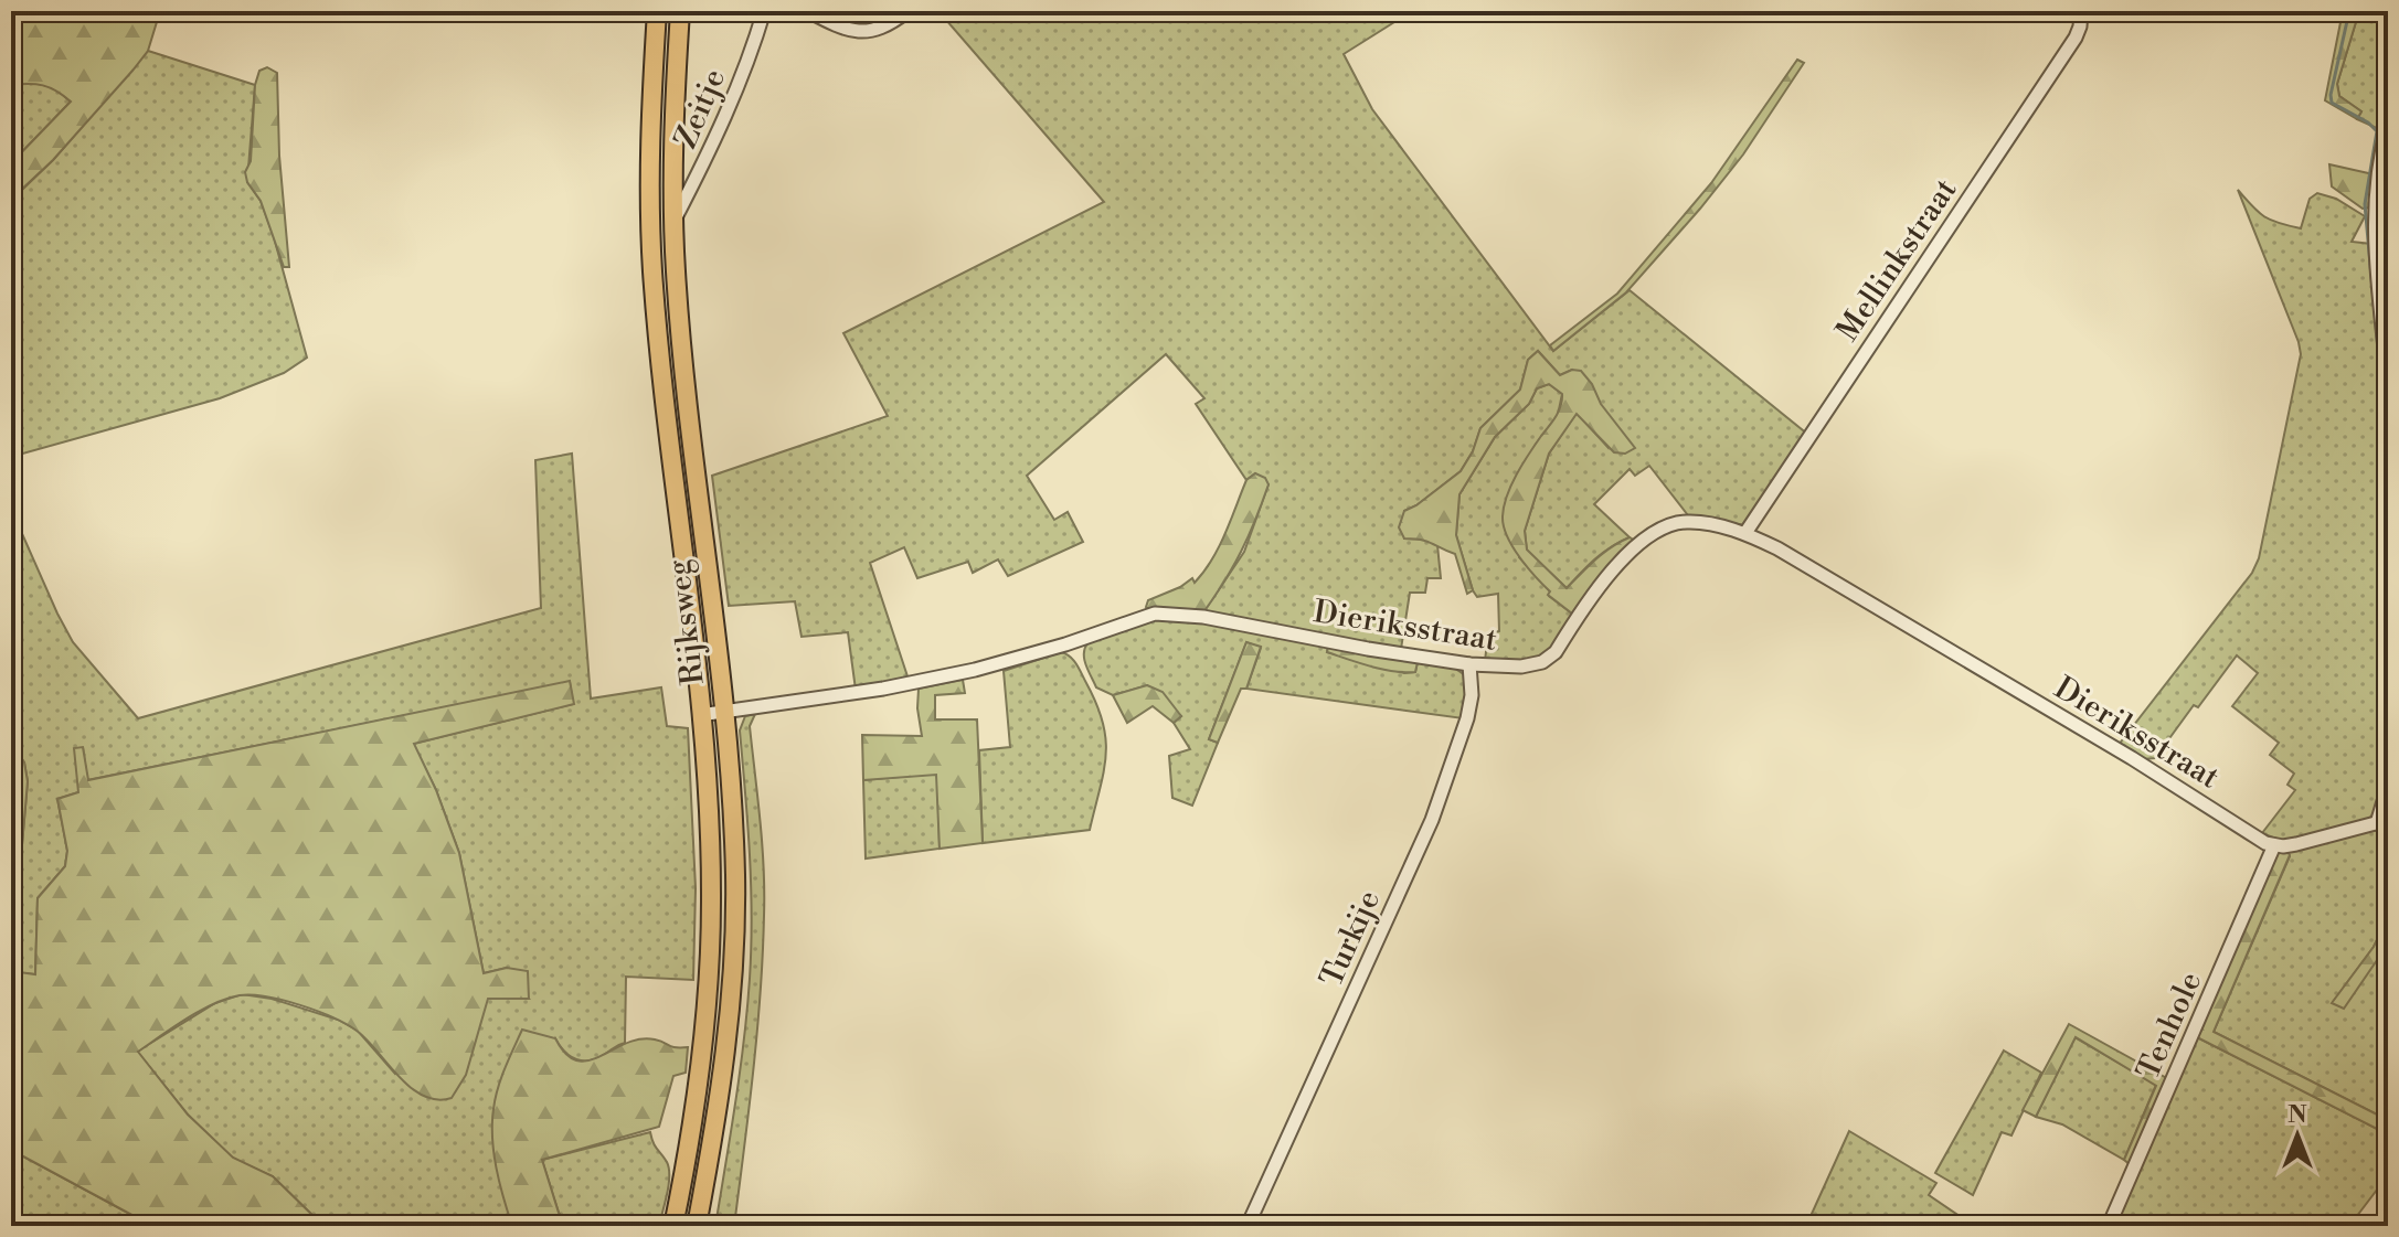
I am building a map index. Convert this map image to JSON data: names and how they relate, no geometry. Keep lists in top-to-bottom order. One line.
{"streets":{"highway":["Rijksweg"],"street":["Zeitje","Mellinkstraat","Dieriksstraat","Turkije","Tenhole"]},"crossings":[["Zeitje","Rijksweg"],["Mellinkstraat","Dieriksstraat"],["Rijksweg","Dieriksstraat"],["Dieriksstraat","Turkije"],["Dieriksstraat","Tenhole"]],"north":"top"}
